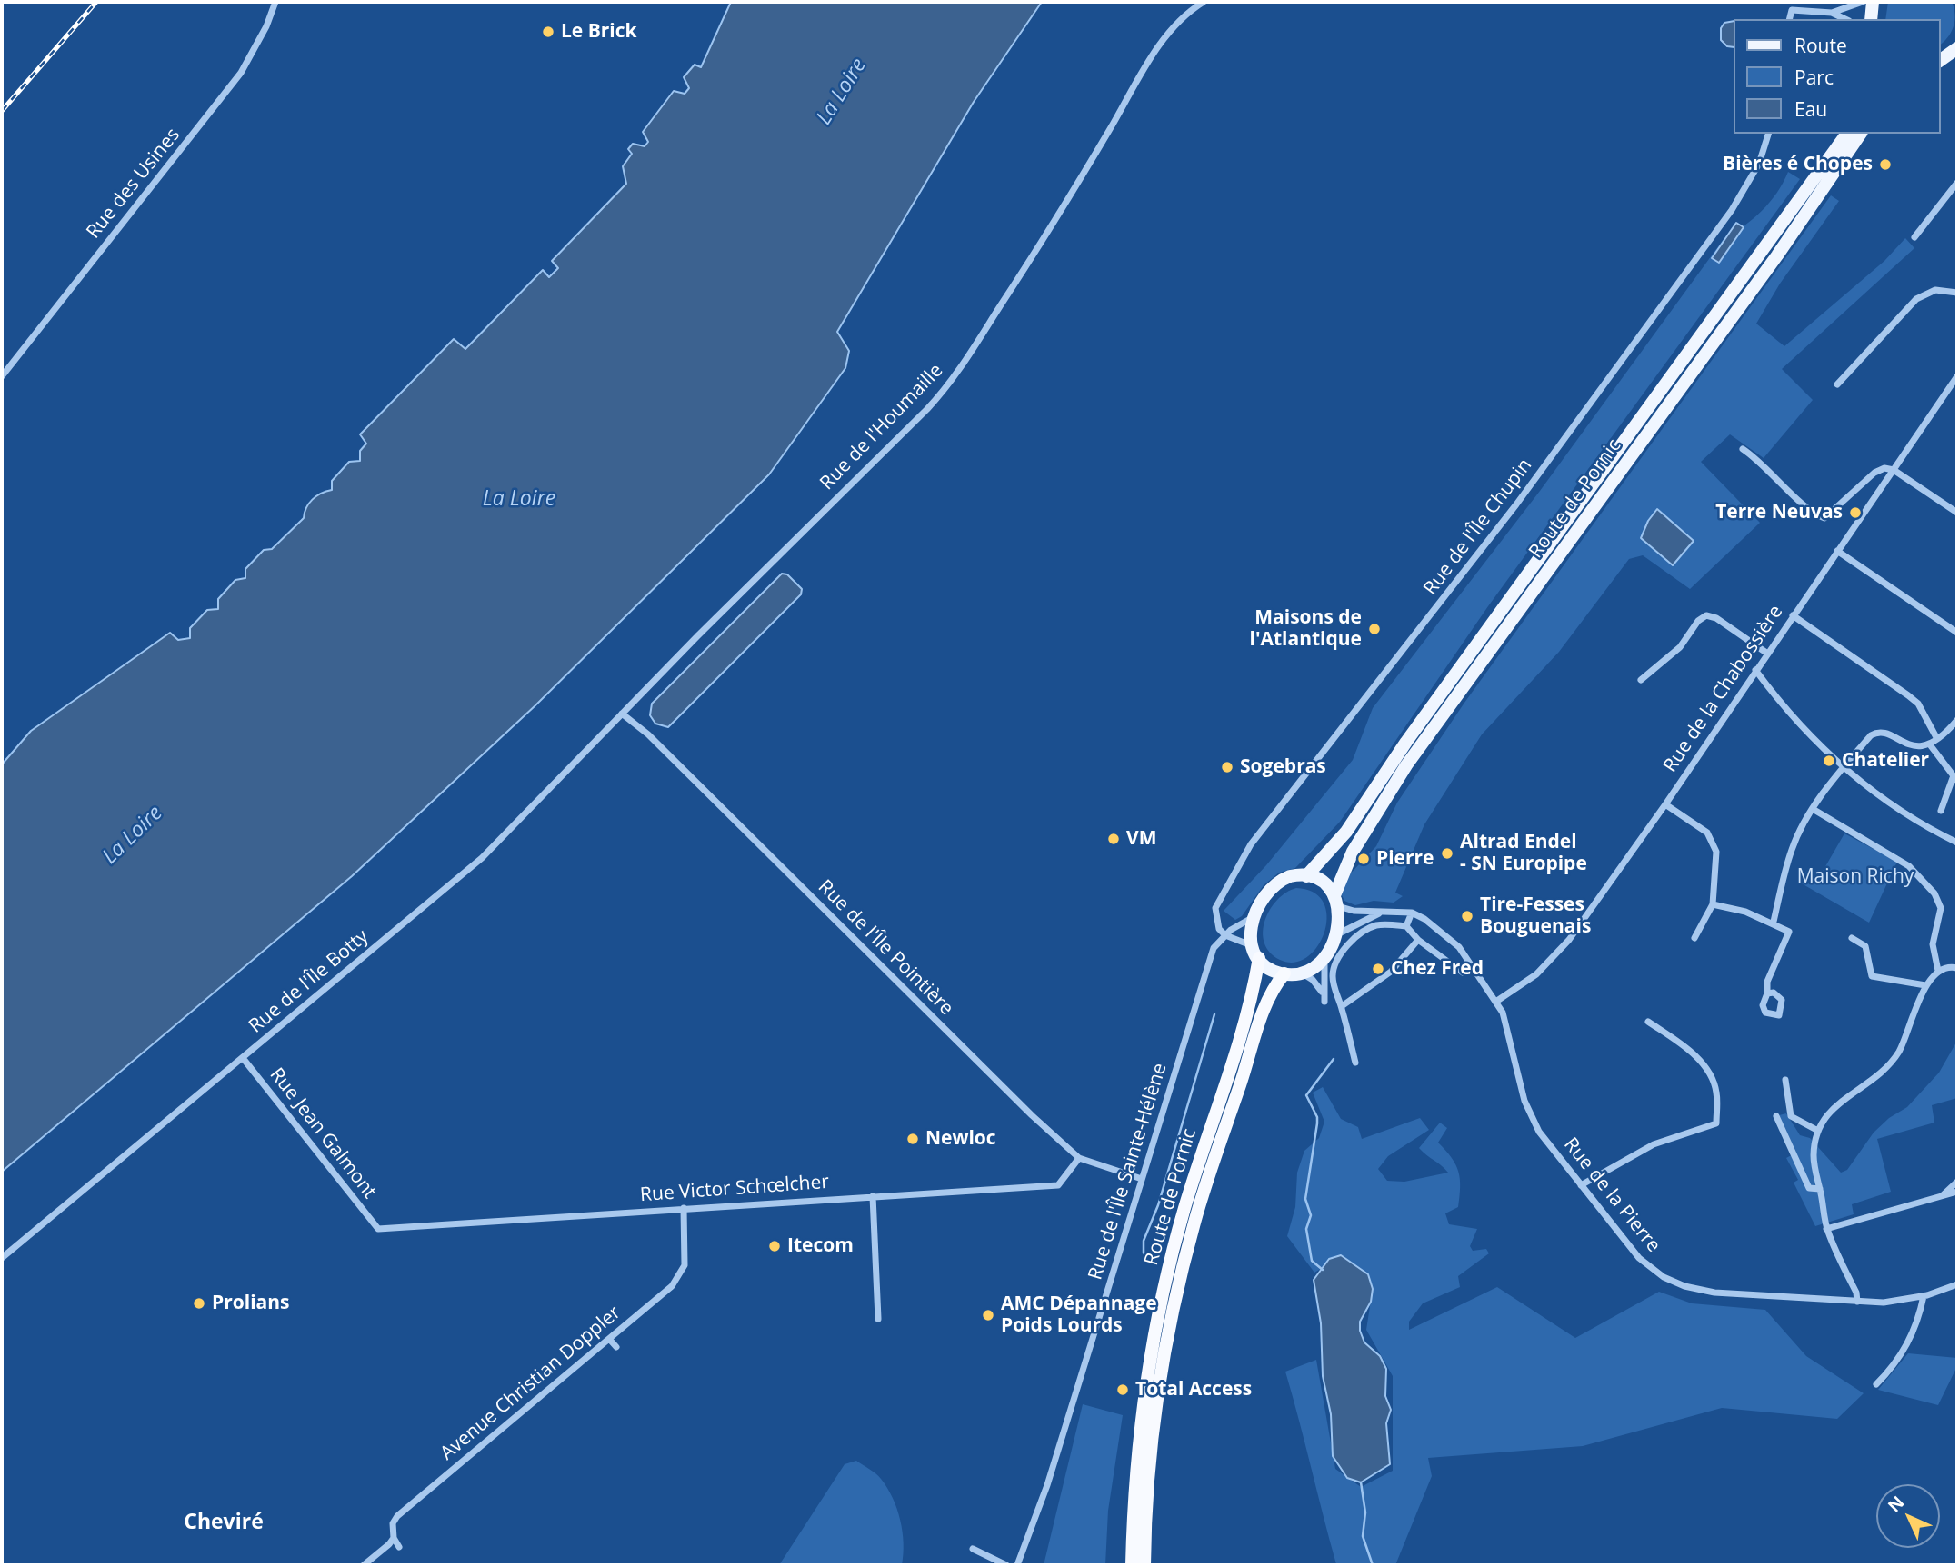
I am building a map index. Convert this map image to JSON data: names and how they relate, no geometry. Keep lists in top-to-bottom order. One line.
{"streets":{"highway":["Route de Pornic"],"street":["Rue des Usines","Rue de l'Houmaille","Rue de l'Île Chupin","Rue de la Chabossière","Rue de l'Île Pointière","Rue de l'Île Botty","Rue Jean Galmont","Rue de l'Île Sainte-Hélène","Rue Victor Schœlcher","Rue de la Pierre","Avenue Christian Doppler"]},"crossings":[["Rue de l'Houmaille","Rue de l'Île Pointière"],["Rue de l'Houmaille","Rue de l'Île Botty"],["Rue de l'Île Chupin","Rue de l'Île Sainte-Hélène"],["Rue de la Chabossière","Rue de la Pierre"],["Rue de l'Île Pointière","Rue de l'Île Botty"],["Rue de l'Île Pointière","Rue de l'Île Sainte-Hélène"],["Rue de l'Île Pointière","Rue Victor Schœlcher"],["Rue de l'Île Botty","Rue Jean Galmont"],["Rue Jean Galmont","Rue Victor Schœlcher"],["Rue Victor Schœlcher","Avenue Christian Doppler"]],"districts":["Cheviré"],"water":["La Loire"],"parks":["Maison Richy"],"places":["Le Brick","Bières é Chopes","Terre Neuvas","Maisons de l'Atlantique","Chatelier","Sogebras","VM","Altrad Endel - SN Europipe","Pierre","Tire-Fesses Bouguenais","Chez Fred","Newloc","Itecom","Prolians","AMC Dépannage Poids Lourds","Total Access"],"legend":["Route","Parc","Eau"],"north":"top left"}
